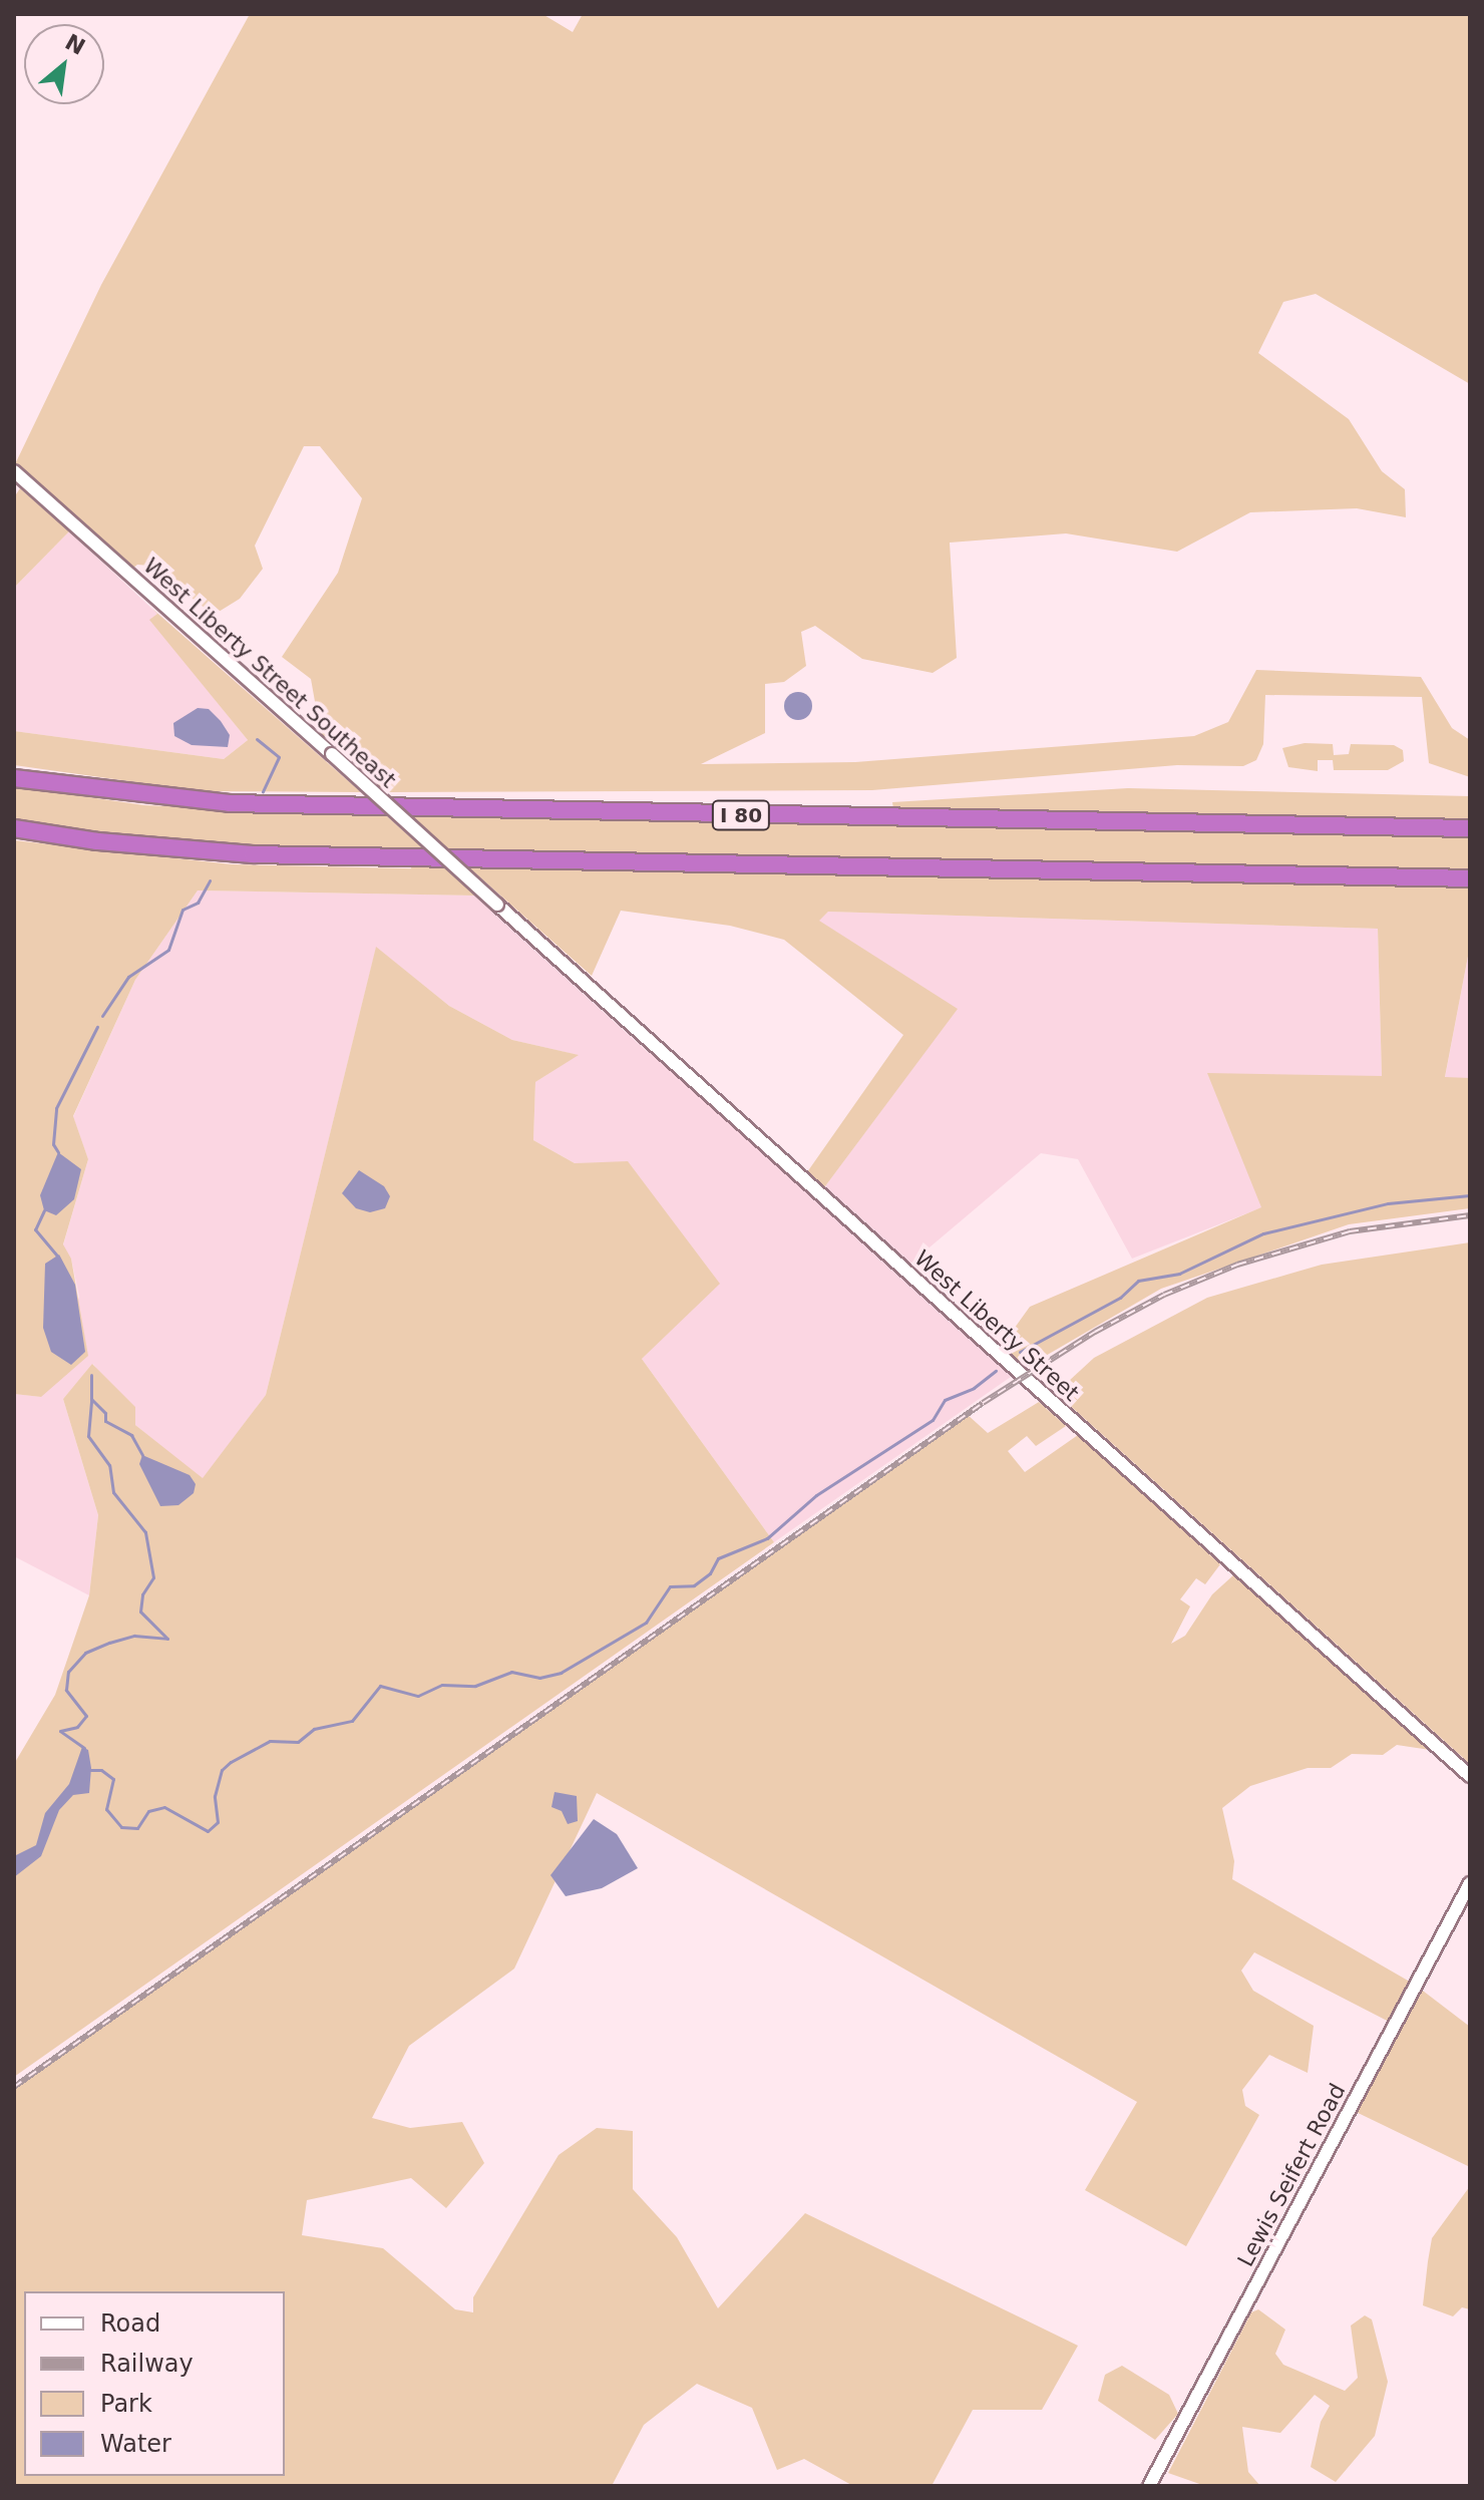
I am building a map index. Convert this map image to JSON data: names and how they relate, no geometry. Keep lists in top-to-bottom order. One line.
{"streets":{"highway":["I 80"],"main road":["West Liberty Street Southeast","West Liberty Street","Lewis Seifert Road"]},"crossings":[["West Liberty Street Southeast","West Liberty Street"]],"legend":["Road","Railway","Park","Water"],"north":"top right"}
